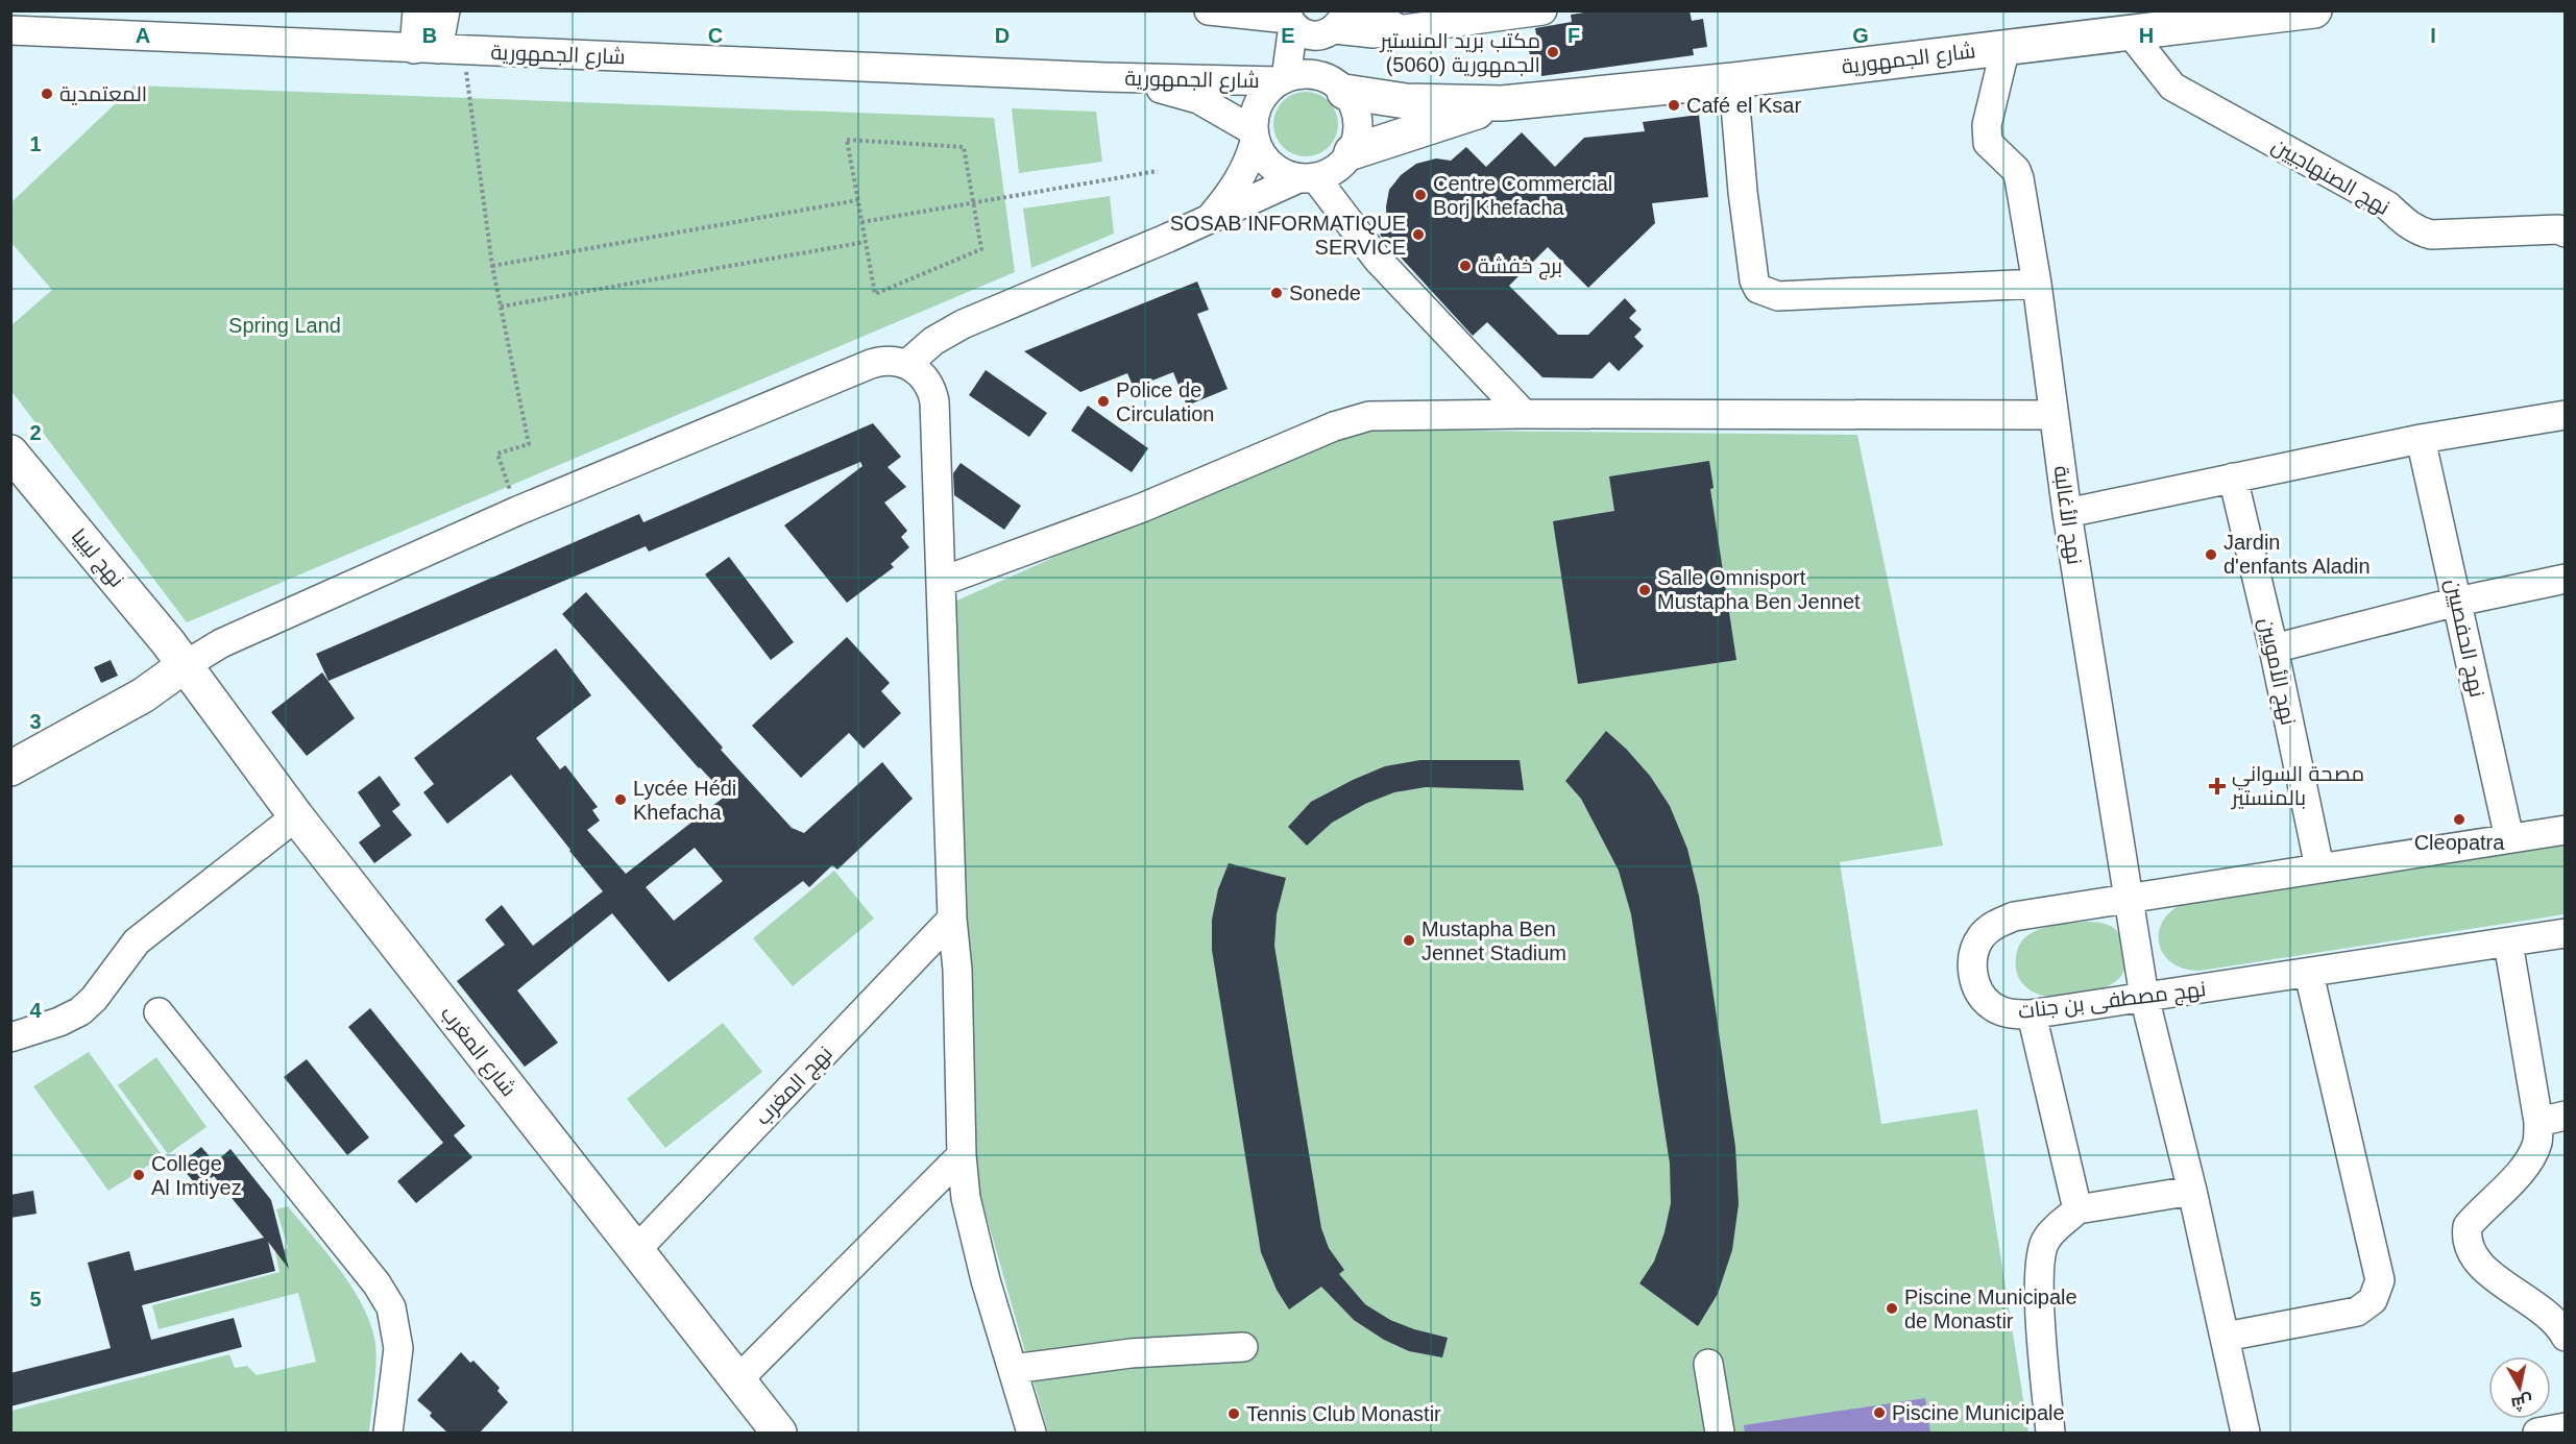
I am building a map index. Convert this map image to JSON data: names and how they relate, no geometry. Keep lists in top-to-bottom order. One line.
{"streets":{"main road":["شارع الجمهورية","نهج ليبيا","شارع المغرب"],"street":["نهج الصنهاجيين","نهج الأغالبة","نهج الحفصيين","نهج الأمويين","نهج مصطفى بن جنات","نهج المغرب"]},"crossings":[["شارع الجمهورية","نهج الصنهاجيين"],["شارع الجمهورية","نهج الأغالبة"],["نهج الأغالبة","نهج مصطفى بن جنات"],["نهج ليبيا","شارع المغرب"],["نهج الحفصيين","نهج مصطفى بن جنات"],["نهج الأمويين","نهج مصطفى بن جنات"],["شارع المغرب","نهج المغرب"]],"parks":["Spring Land"],"places":{"other":["مكتب بريد المنستير الجمهورية (5060)","المعتمدية","Café el Ksar","Centre Commercial Borj Khefacha","SOSAB INFORMATIQUE SERVICE","برج خفشة","Sonede","Police de Circulation","Jardin d'enfants Aladin","Salle Omnisport Mustapha Ben Jennet","Lycée Hédi Khefacha","Cleopatra","Mustapha Ben Jennet Stadium","College Al Imtiyez","Piscine Municipale de Monastir","Piscine Municipale","Tennis Club Monastir"],"health":["مصحة السواني بالمنستير"]},"north":"bottom","grid":{"columns":["A","B","C","D","E","F","G","H","I"],"rows":["1","2","3","4","5"]}}
